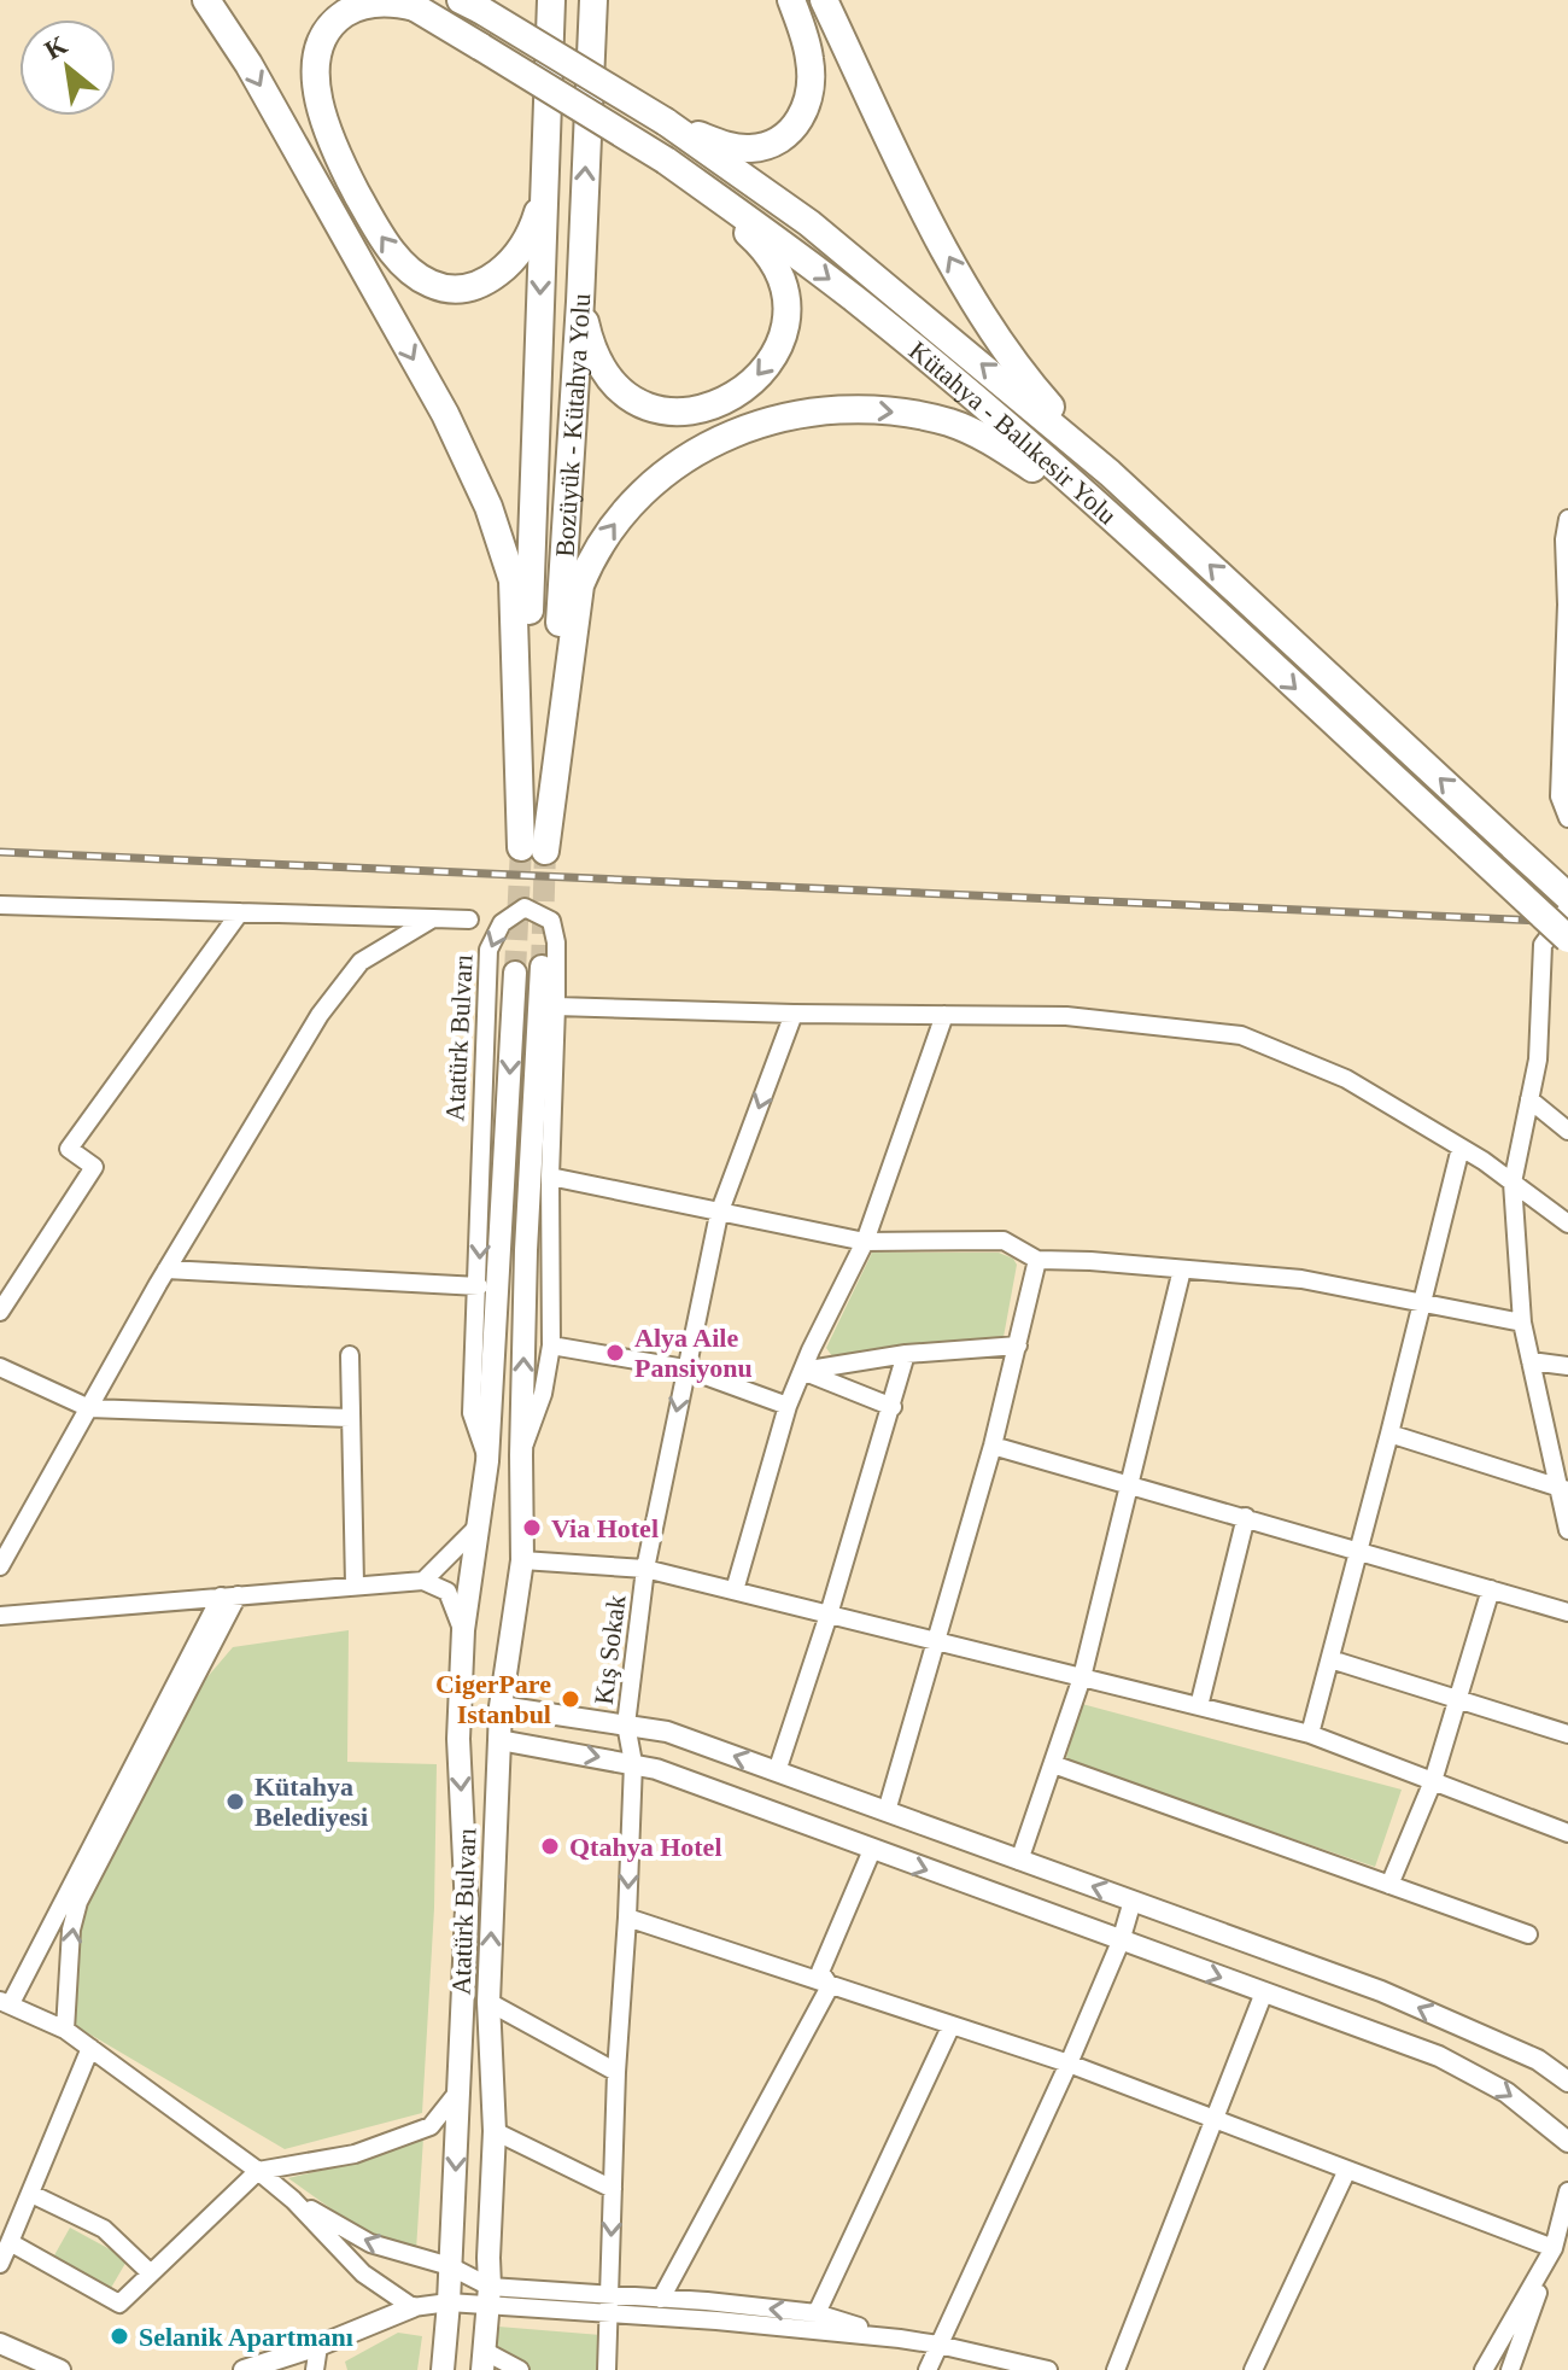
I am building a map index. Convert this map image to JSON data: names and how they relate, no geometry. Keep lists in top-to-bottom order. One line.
{"streets":{"highway":["Bozüyük - Kütahya Yolu","Kütahya - Balıkesir Yolu"],"main road":["Atatürk Bulvarı"],"street":["Kış Sokak"]},"places":["Alya Aile Pansiyonu","Via Hotel","CigerPare Istanbul","Kütahya Belediyesi","Qtahya Hotel","Selanik Apartmanı"],"north":"top left"}
